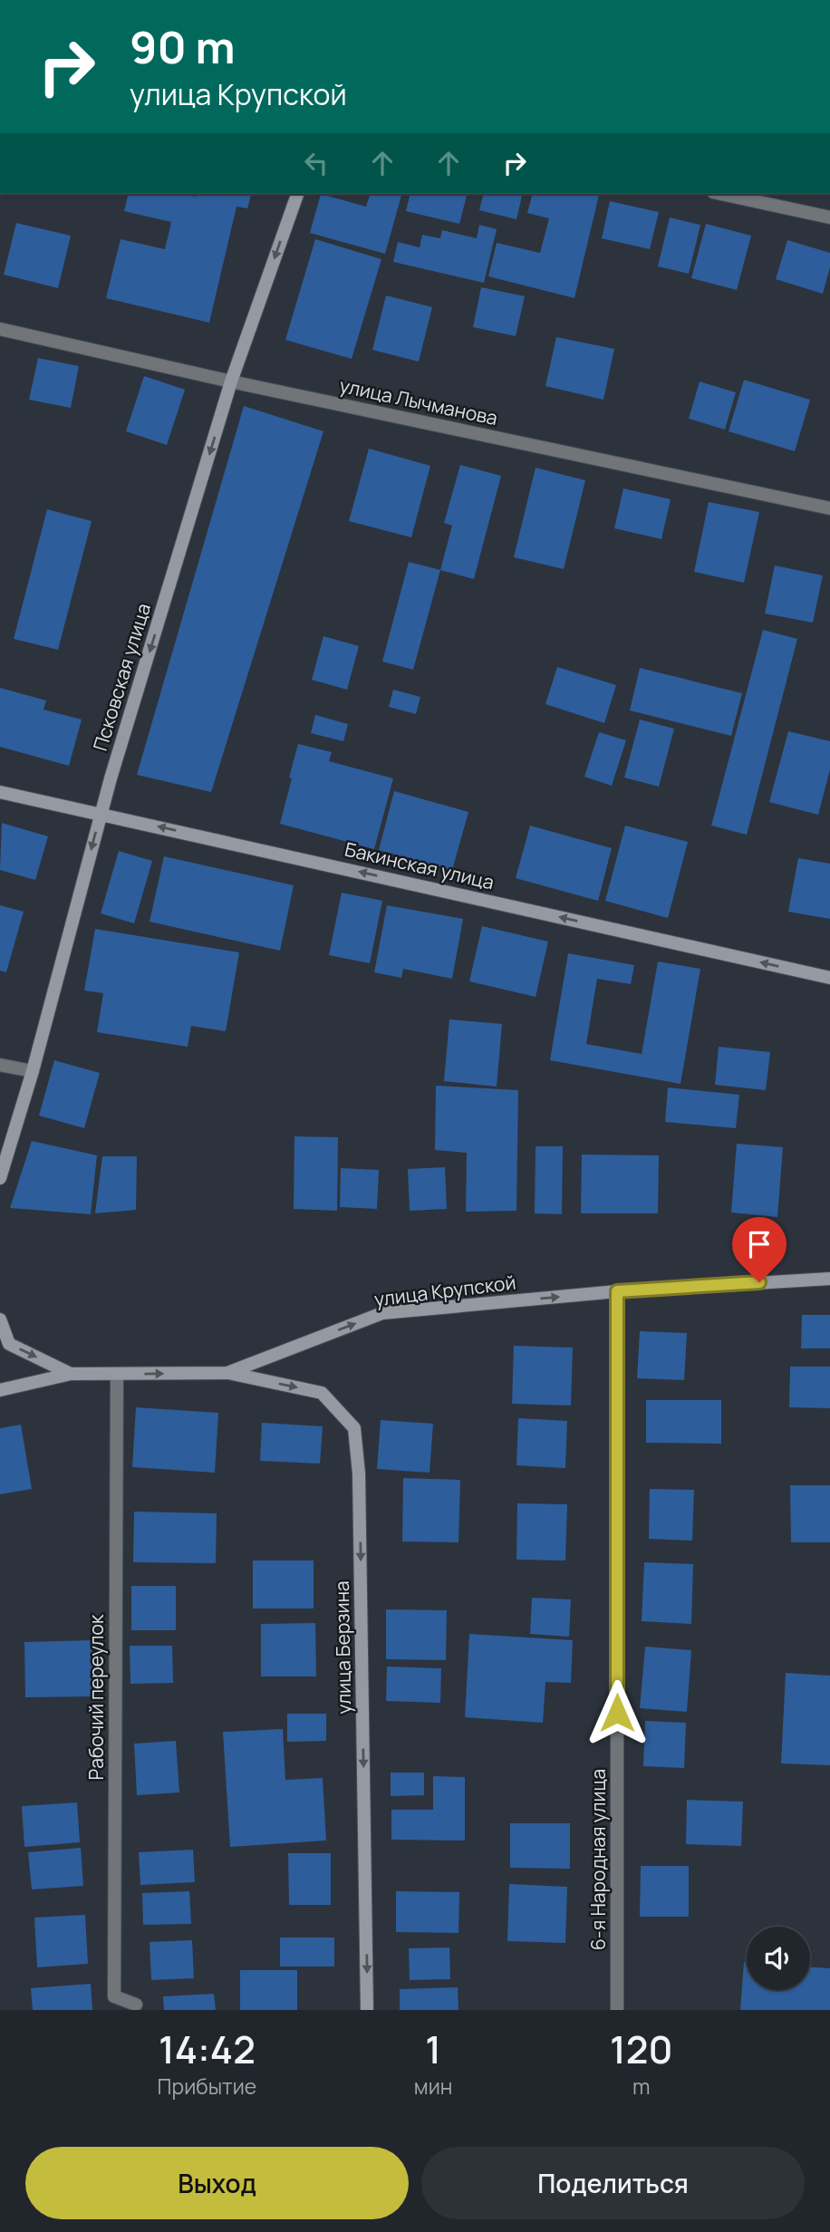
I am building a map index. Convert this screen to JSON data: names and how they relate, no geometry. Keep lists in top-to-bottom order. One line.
{"streets":{"main road":["Псковская улица","Бакинская улица","улица Крупской","улица Берзина"],"street":["улица Лычманова","Рабочий переулок","6-я Народная улица"]},"crossings":[["улица Лычманова","Псковская улица"],["Псковская улица","Бакинская улица"],["улица Крупской","улица Берзина"],["улица Крупской","Рабочий переулок"],["улица Крупской","6-я Народная улица"]],"one_way":["Псковская улица","Бакинская улица","улица Крупской","улица Берзина"],"page":{"turn":["90 m","улица Крупской"],"eta":["14:42","Прибытие","1","мин","120","m"],"buttons":["Выход","Поделиться"]}}
